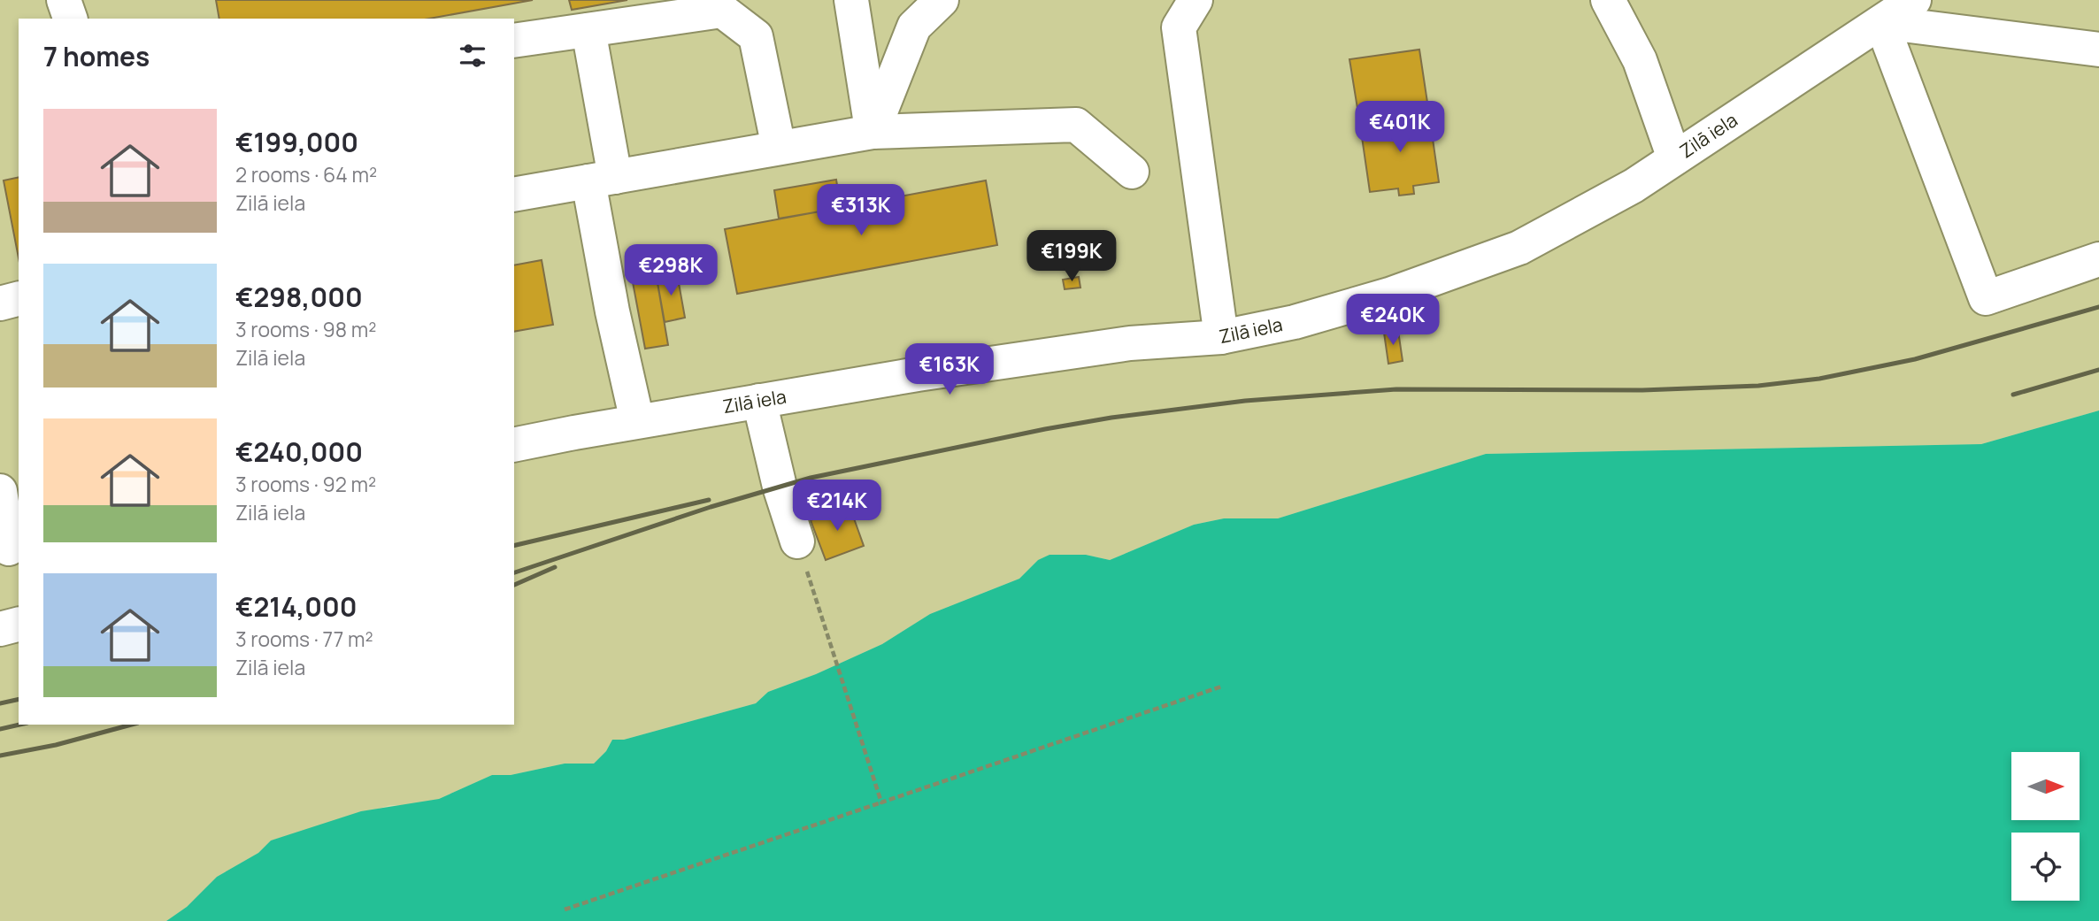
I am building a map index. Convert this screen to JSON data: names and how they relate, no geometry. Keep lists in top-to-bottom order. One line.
{"streets":{"street":["Zilā iela"]},"north":"right","page":{"heading":"7 homes","list":[{"name":"€199,000","note":"2 rooms · 64 m² · Zilā iela"},{"name":"€298,000","note":"3 rooms · 98 m² · Zilā iela"},{"name":"€240,000","note":"3 rooms · 92 m² · Zilā iela"},{"name":"€214,000","note":"3 rooms · 77 m² · Zilā iela"}],"price":["€401K","€313K","€199K","€298K","€240K","€163K","€214K"]}}
